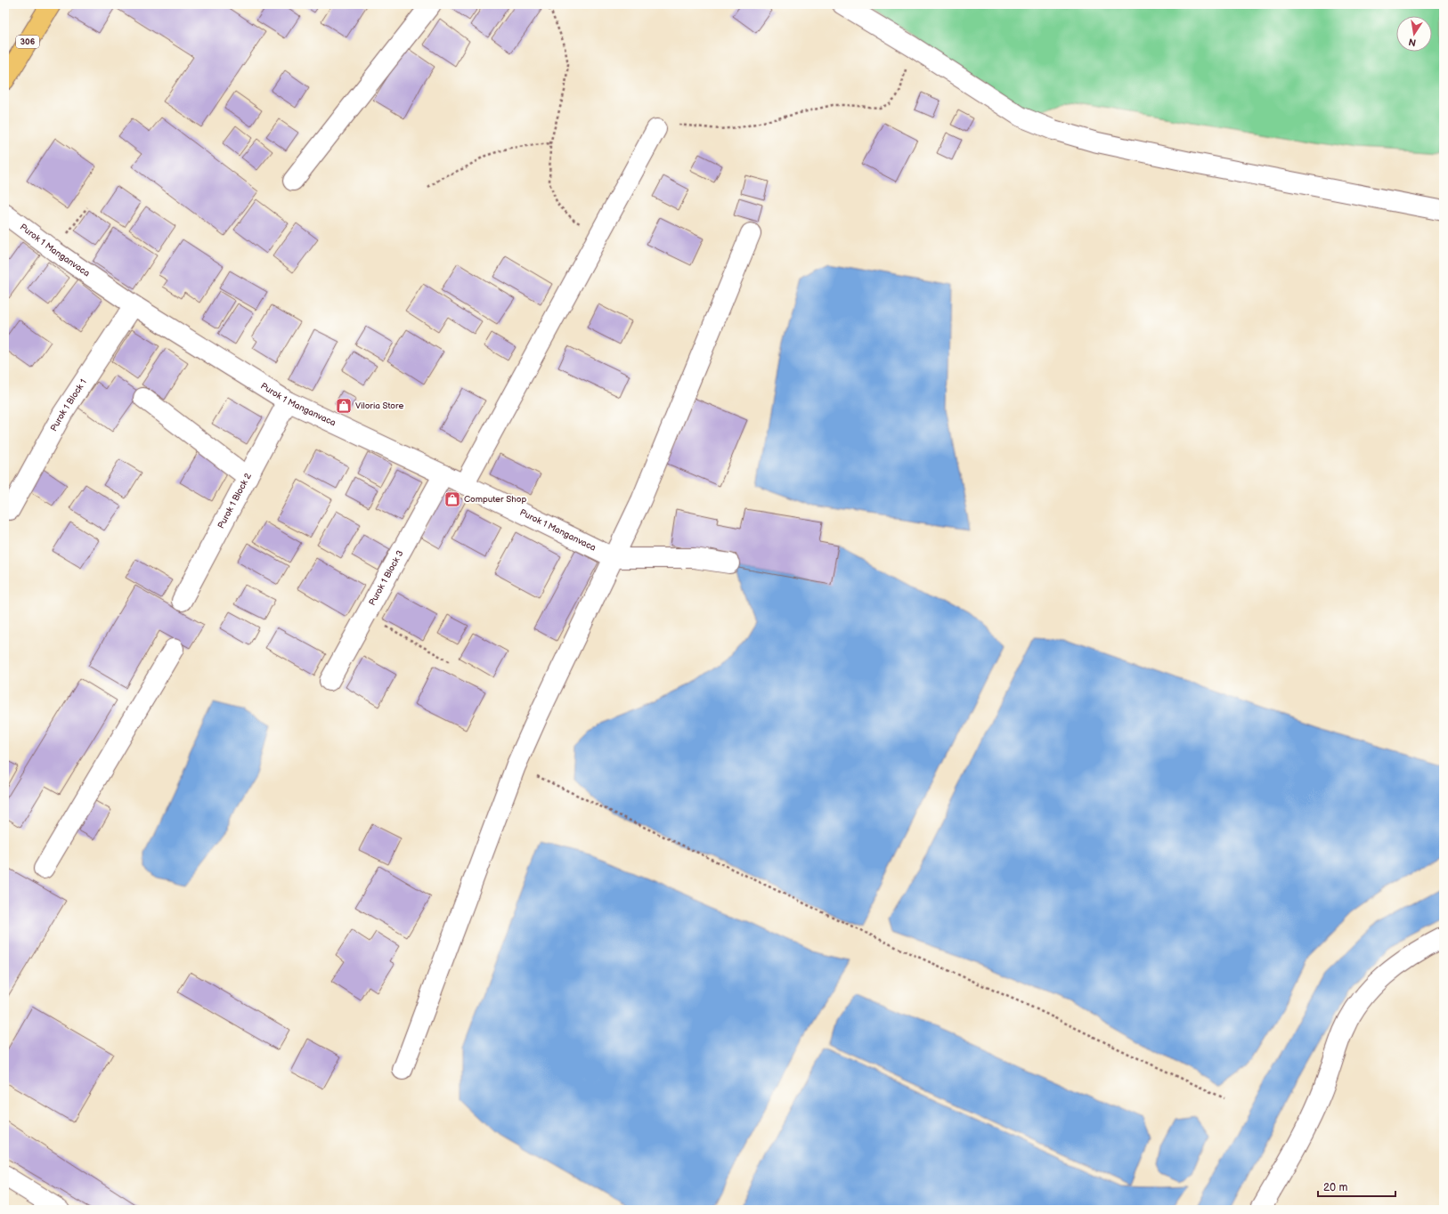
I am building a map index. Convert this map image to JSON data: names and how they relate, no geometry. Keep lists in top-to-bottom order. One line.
{"streets":{"main road":["306"],"street":["Purok 1 Manganvaca","Purok 1 Block 1","Purok 1 Block 2","Purok 1 Block 3"]},"crossings":[["Purok 1 Manganvaca","Purok 1 Block 1"],["Purok 1 Manganvaca","Purok 1 Block 2"],["Purok 1 Manganvaca","Purok 1 Block 3"]],"places":{"shop":["Viloria Store","Computer Shop"]},"scale_bar":"20 m","north":"bottom"}
